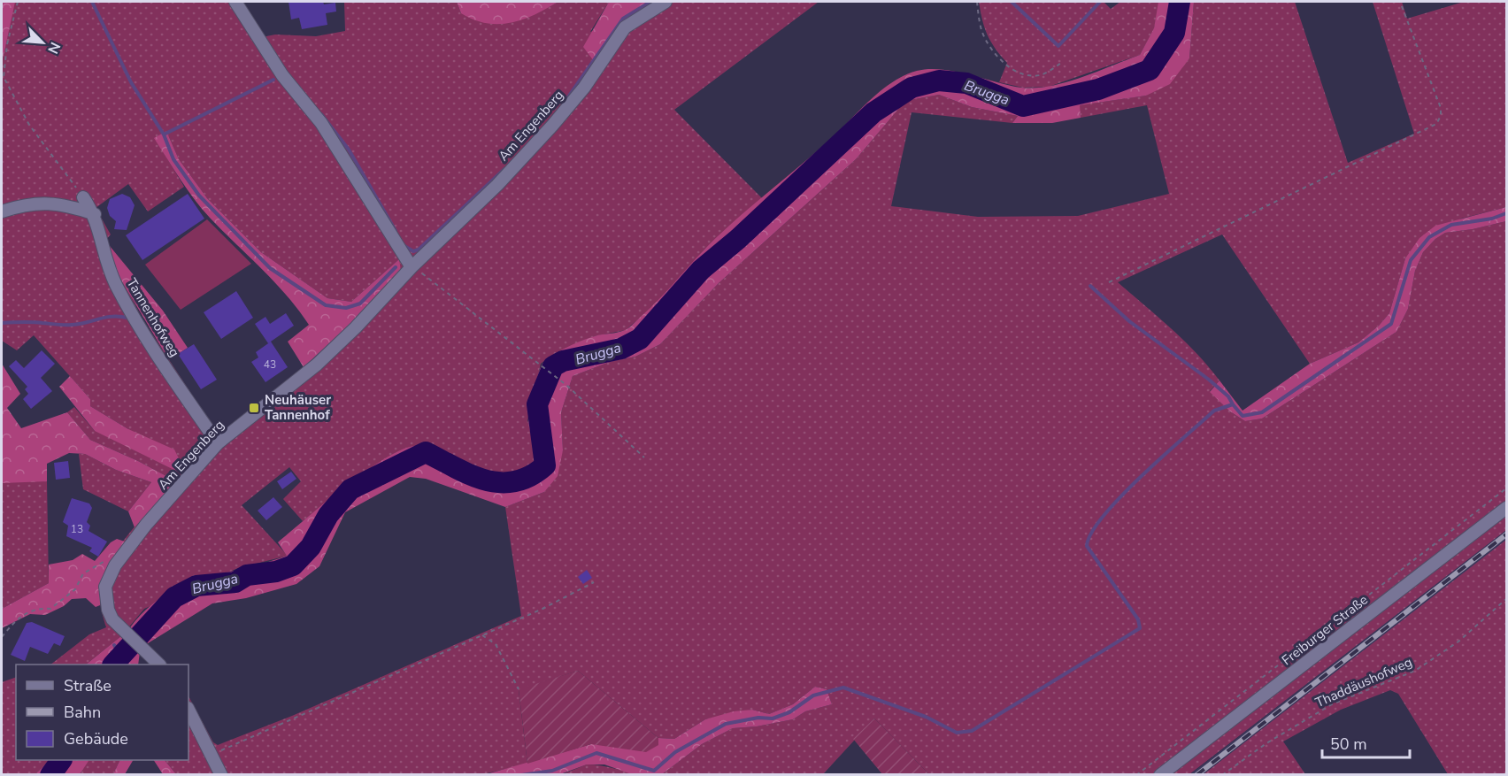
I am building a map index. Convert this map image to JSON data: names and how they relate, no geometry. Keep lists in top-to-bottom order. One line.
{"streets":{"street":["Am Engenberg","Tannenhofweg","Freiburger Straße"],"path":["Thaddäushofweg"]},"crossings":[["Am Engenberg","Tannenhofweg"]],"water":["Brugga"],"places":{"transit":["Neuhäuser Tannenhof"]},"house_numbers":["43","13"],"legend":["Straße","Bahn","Gebäude"],"scale_bar":"50 m","north":"bottom right"}
